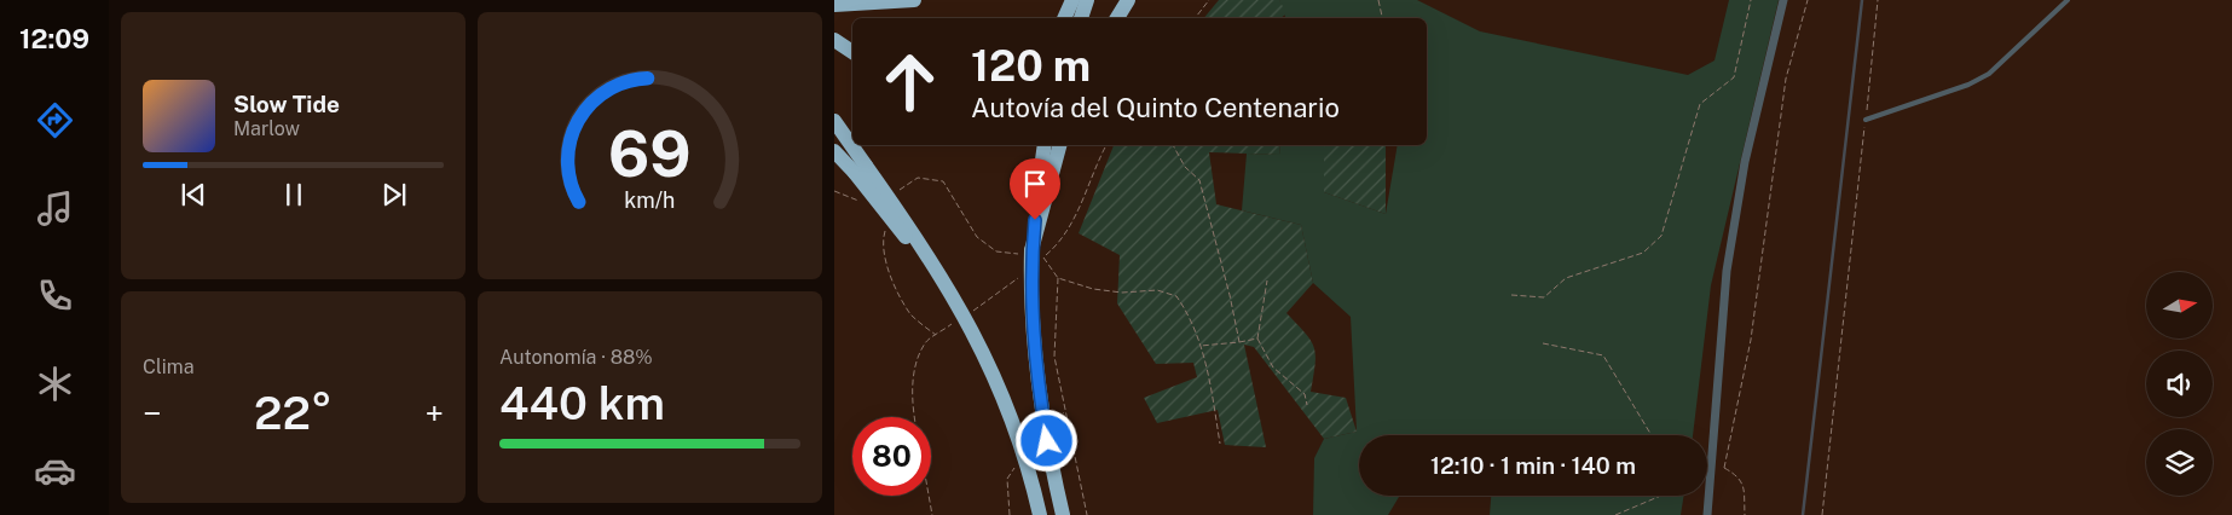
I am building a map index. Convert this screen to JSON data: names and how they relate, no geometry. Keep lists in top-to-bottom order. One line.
{"north":"right","page":{"tabs":"12:09","turn":["120 m","Autovía del Quinto Centenario"],"song":["Slow Tide","Marlow"],"tile":["Clima",["Autonomía · 88%","440 km"]],"heat":["−","22°","+"],"limit":"80","trip":"12:10 · 1 min · 140 m","gauge":["69","km/h"]}}
